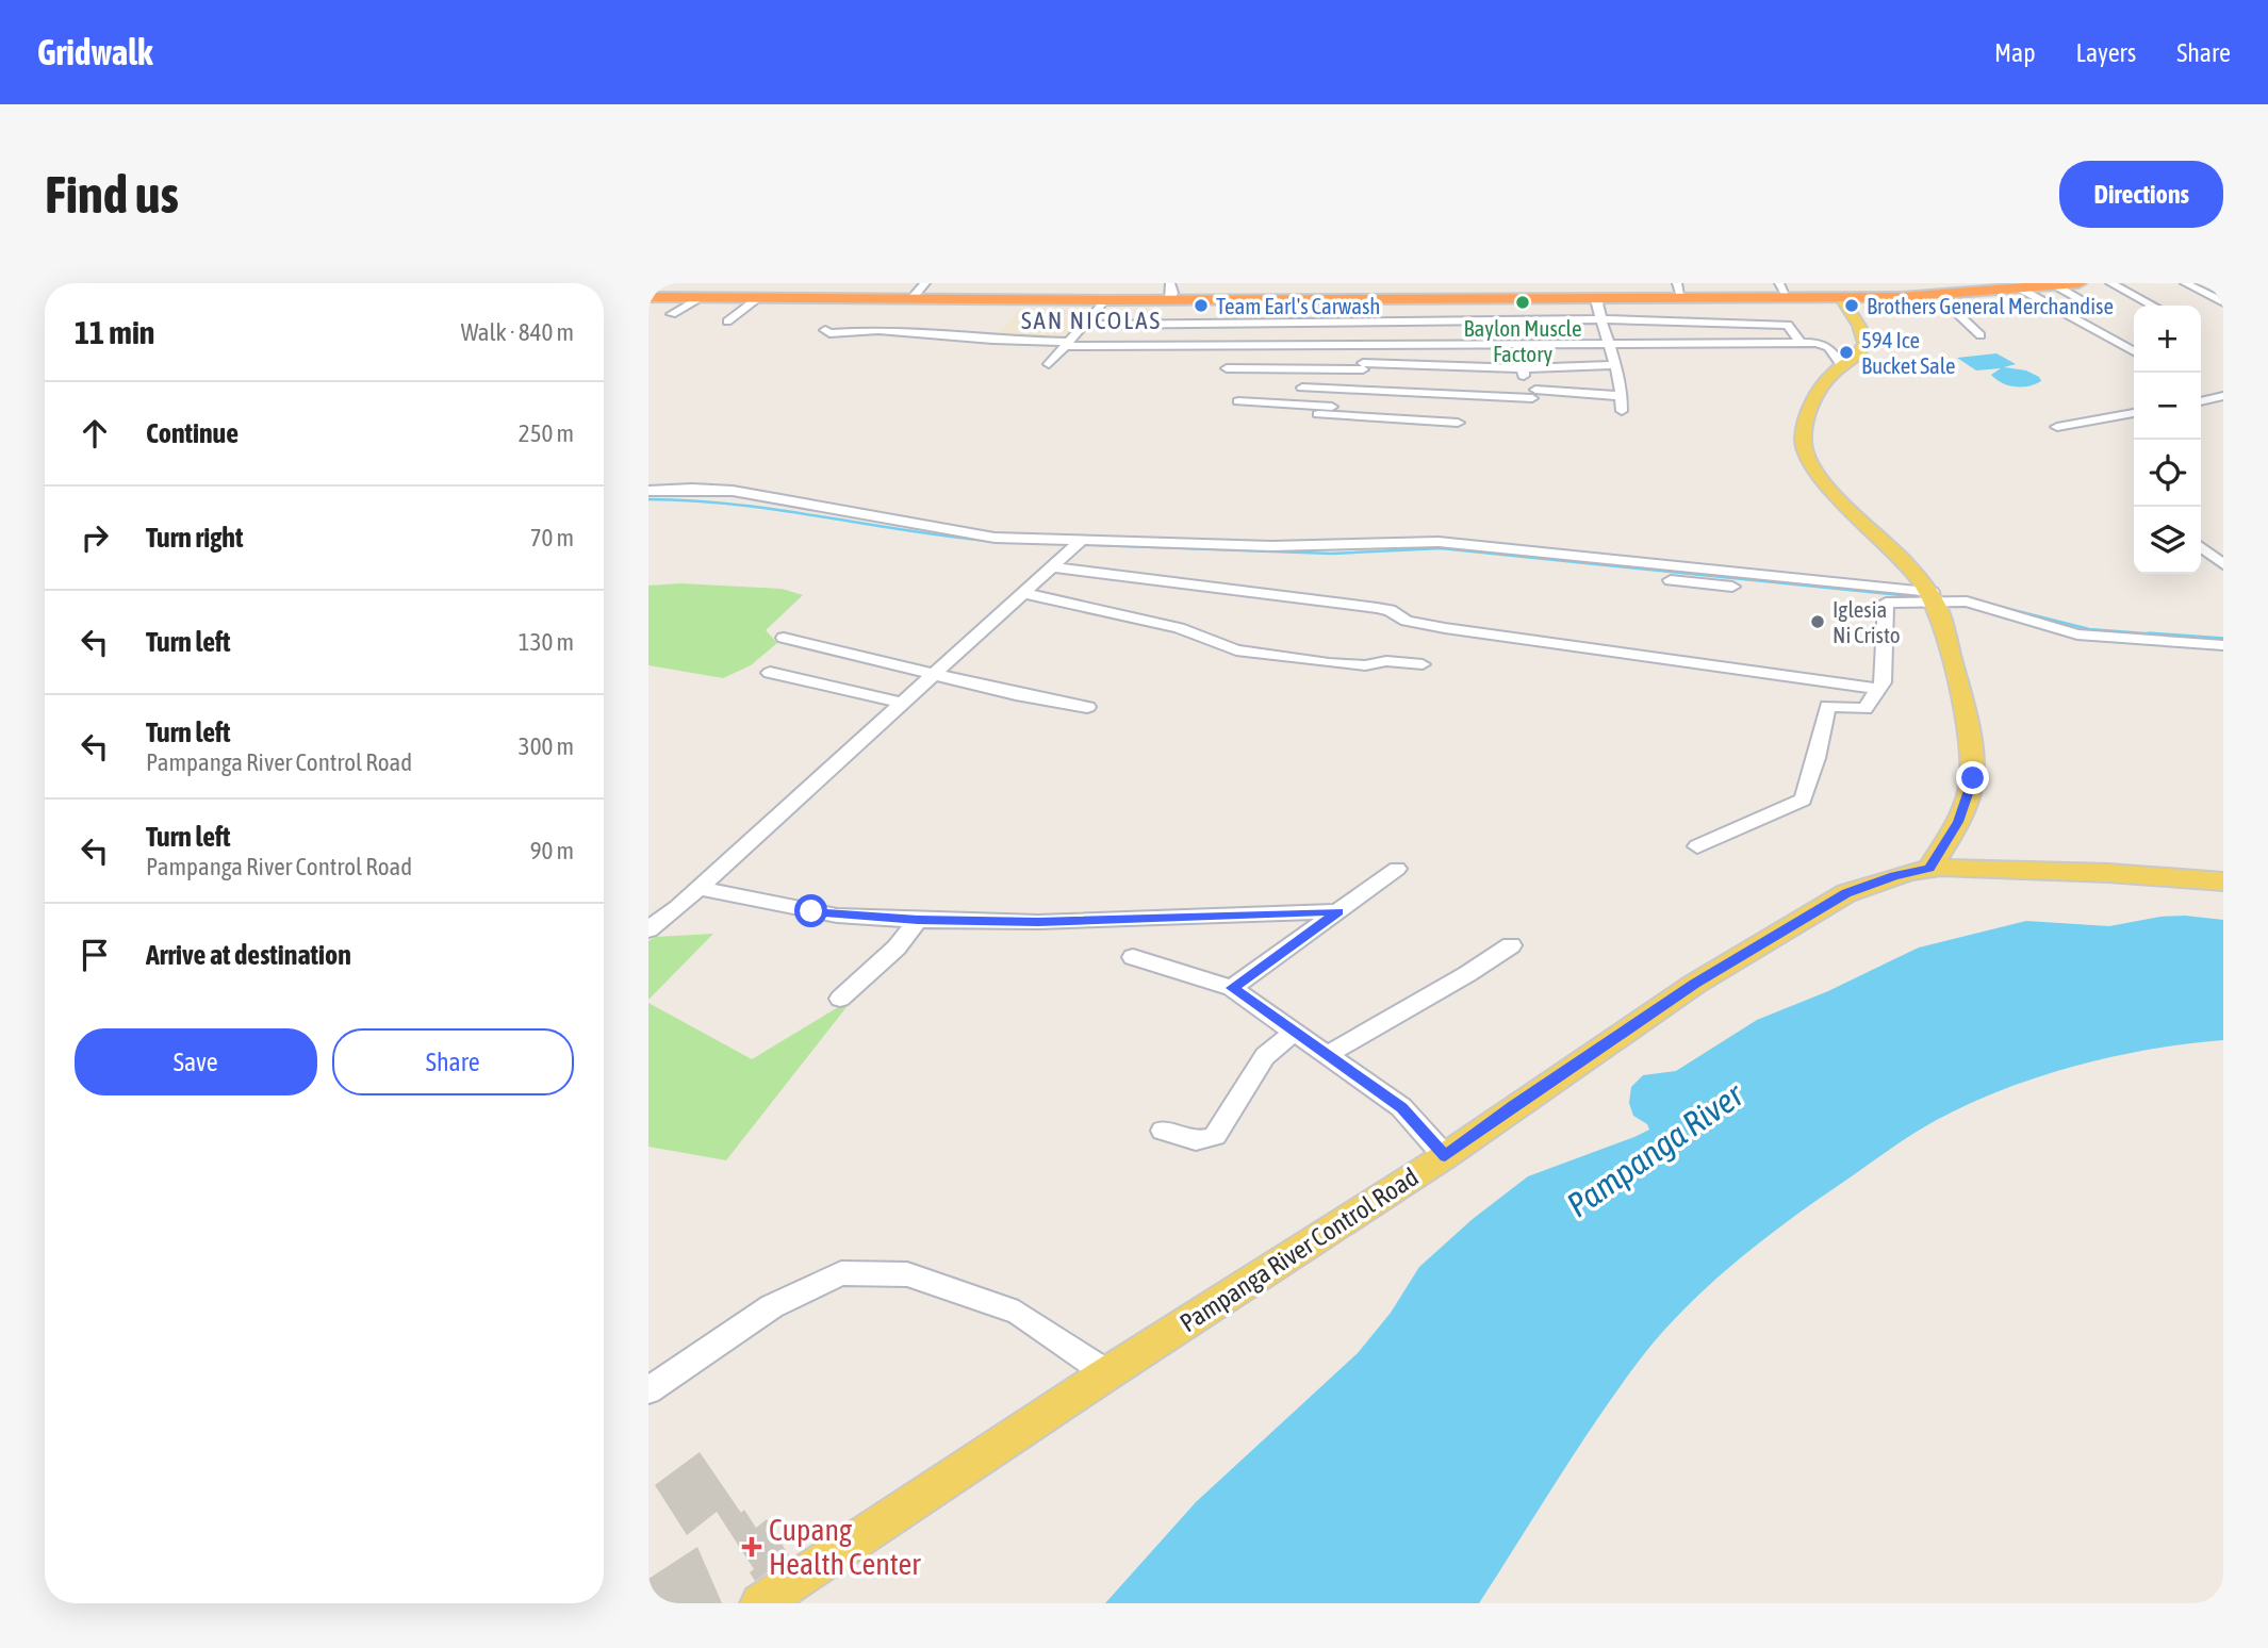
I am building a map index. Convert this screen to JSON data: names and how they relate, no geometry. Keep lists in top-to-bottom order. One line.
{"streets":{"main road":["Pampanga River Control Road"]},"districts":["SAN NICOLAS"],"water":["Pampanga River"],"places":{"other":["Baylon Muscle Factory","Team Earl's Carwash","Brothers General Merchandise","594 Ice Bucket Sale","Iglesia Ni Cristo"],"health":["Cupang Health Center"]},"page":{"header":"Gridwalk","nav":["Map","Layers","Share"],"buttons":["Directions",["Save","Share"]],"title":"Find us","heading":["11 min","Walk · 840 m"],"map_buttons":["+","−"],"list":[["Continue","250 m"],["Turn right","70 m"],["Turn left","130 m"],["Turn left","Pampanga River Control Road","300 m"],["Turn left","Pampanga River Control Road","90 m"],"Arrive at destination"]}}
